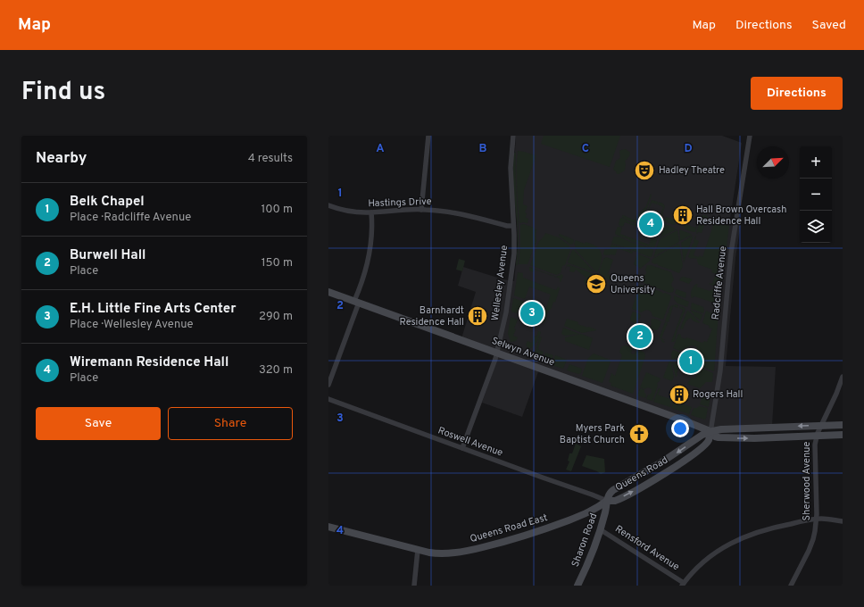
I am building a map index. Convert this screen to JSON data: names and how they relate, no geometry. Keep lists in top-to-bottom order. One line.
{"streets":{"street":["Hastings Drive","Wellesley Avenue","Radcliffe Avenue","Selwyn Avenue","Roswell Avenue","Queens Road","Sherwood Avenue","Queens Road East","Sharon Road","Rensford Avenue"]},"crossings":[["Hastings Drive","Wellesley Avenue"],["Wellesley Avenue","Selwyn Avenue"],["Wellesley Avenue","Roswell Avenue"],["Radcliffe Avenue","Selwyn Avenue"],["Radcliffe Avenue","Queens Road"],["Selwyn Avenue","Queens Road"],["Roswell Avenue","Queens Road"],["Roswell Avenue","Queens Road East"],["Roswell Avenue","Sharon Road"],["Queens Road","Sherwood Avenue"],["Queens Road","Queens Road East"],["Queens Road","Sharon Road"],["Queens Road East","Sharon Road"],["Sharon Road","Rensford Avenue"]],"places":{"theatre":["Hadley Theatre"],"building":["Hall Brown Overcash Residence Hall","Barnhardt Residence Hall","Rogers Hall"],"school or university":["Queens University"],"church":["Myers Park Baptist Church"]},"north":"top right","page":{"header":"Map","nav":["Map","Directions","Saved"],"title":"Find us","buttons":["Directions",["Save","Share"]],"heading":["Nearby","4 results"],"map_buttons":["+","−"],"list":[{"mark":"1","name":"Belk Chapel","note":"Place · Radcliffe Avenue","value":"100 m"},{"mark":"2","name":"Burwell Hall","note":"Place","value":"150 m"},{"mark":"3","name":"E.H. Little Fine Arts Center","note":"Place · Wellesley Avenue","value":"290 m"},{"mark":"4","name":"Wiremann Residence Hall","note":"Place","value":"320 m"}],"pins":["4","3","2","1"]},"grid":{"columns":["A","B","C","D"],"rows":["1","2","3","4"]}}
